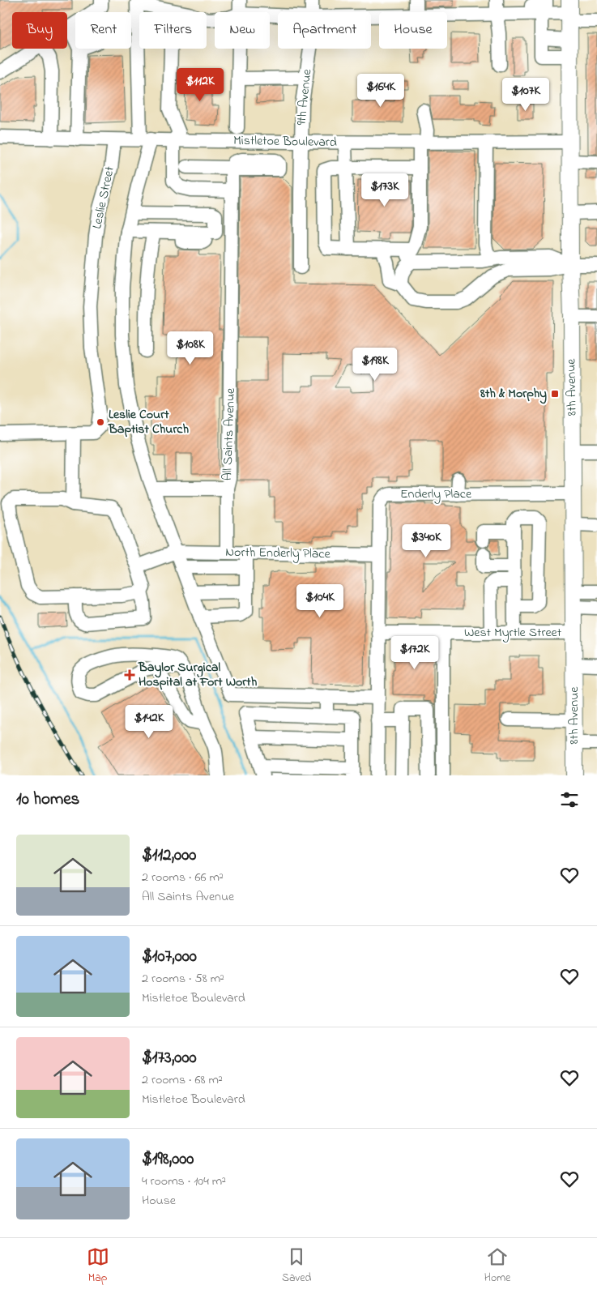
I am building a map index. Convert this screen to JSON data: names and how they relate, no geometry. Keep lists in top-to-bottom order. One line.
{"streets":{"main road":["8th Avenue"],"street":["9th Avenue","Mistletoe Boulevard","Leslie Street","All Saints Avenue","Enderly Place","North Enderly Place","West Myrtle Street"]},"crossings":[["9th Avenue","Mistletoe Boulevard"],["Mistletoe Boulevard","Leslie Street"],["Mistletoe Boulevard","8th Avenue"],["8th Avenue","Enderly Place"],["8th Avenue","West Myrtle Street"],["All Saints Avenue","North Enderly Place"],["Enderly Place","North Enderly Place"],["Enderly Place","West Myrtle Street"]],"places":{"transit":["8th & Morphy"],"other":["Leslie Court Baptist Church"],"health":["Baylor Surgical Hospital at Fort Worth"]},"page":{"chip":["Buy","Rent","Filters","New","Apartment","House"],"price":["$112K","$164K","$107K","$173K","$108K","$198K","$340K","$104K","$172K","$142K"],"heading":"10 homes","list":[{"name":"$112,000","note":"2 rooms · 66 m² · All Saints Avenue"},{"name":"$107,000","note":"2 rooms · 58 m² · Mistletoe Boulevard"},{"name":"$173,000","note":"2 rooms · 68 m² · Mistletoe Boulevard"},{"name":"$198,000","note":"4 rooms · 104 m² · House"}],"tabs":["Map","Saved","Home"]}}
